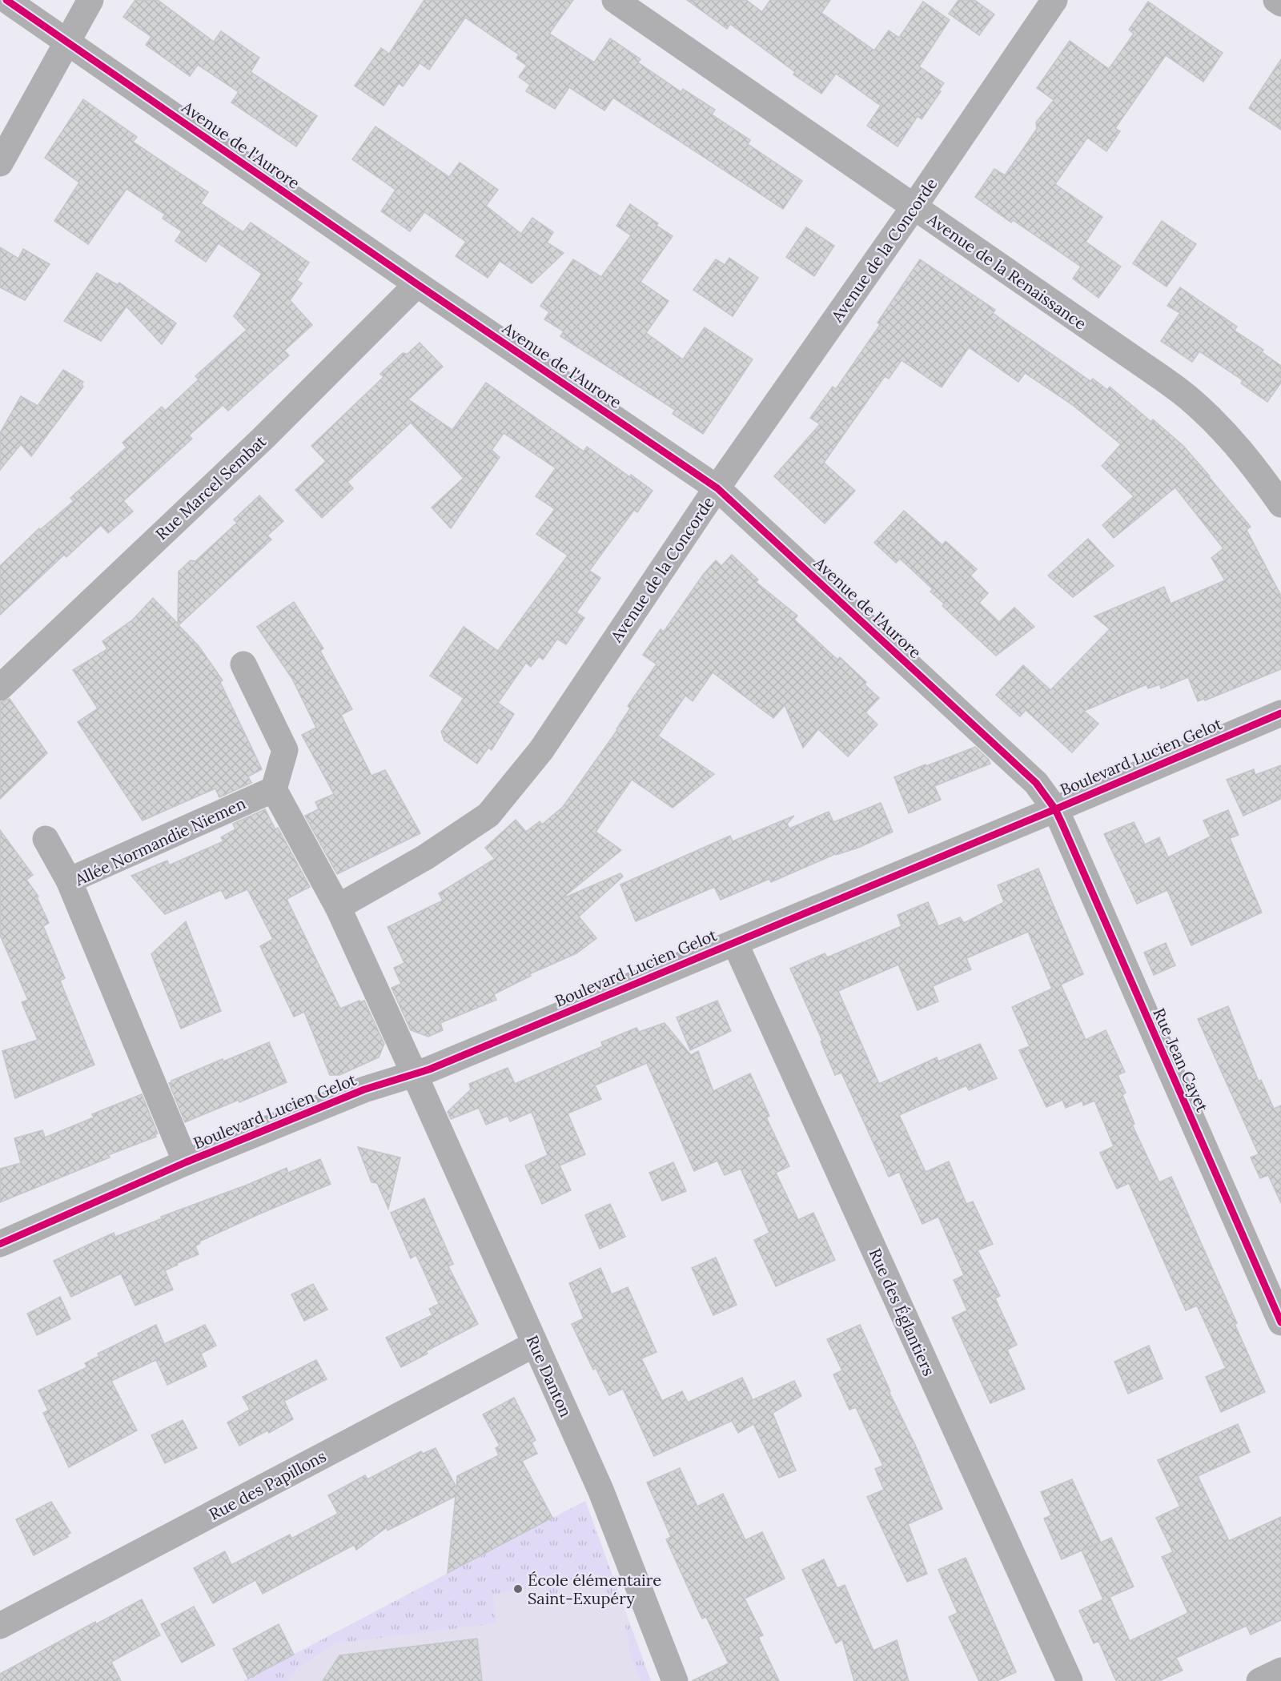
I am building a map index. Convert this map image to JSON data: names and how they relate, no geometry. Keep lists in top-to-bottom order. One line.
{"streets":{"street":["Avenue de l'Aurore","Avenue de la Concorde","Avenue de la Renaissance","Rue Marcel Sembat","Boulevard Lucien Gelot","Allée Normandie Niemen","Rue Jean Cayet","Rue des Églantiers","Rue Danton","Rue des Papillons"]},"crossings":[["Avenue de l'Aurore","Avenue de la Concorde"],["Avenue de l'Aurore","Rue Marcel Sembat"],["Avenue de l'Aurore","Boulevard Lucien Gelot"],["Avenue de l'Aurore","Rue Jean Cayet"],["Avenue de la Concorde","Avenue de la Renaissance"],["Boulevard Lucien Gelot","Allée Normandie Niemen"],["Boulevard Lucien Gelot","Rue Jean Cayet"],["Boulevard Lucien Gelot","Rue des Églantiers"],["Boulevard Lucien Gelot","Rue Danton"],["Rue Danton","Rue des Papillons"]],"places":["École élémentaire Saint-Exupéry"]}
